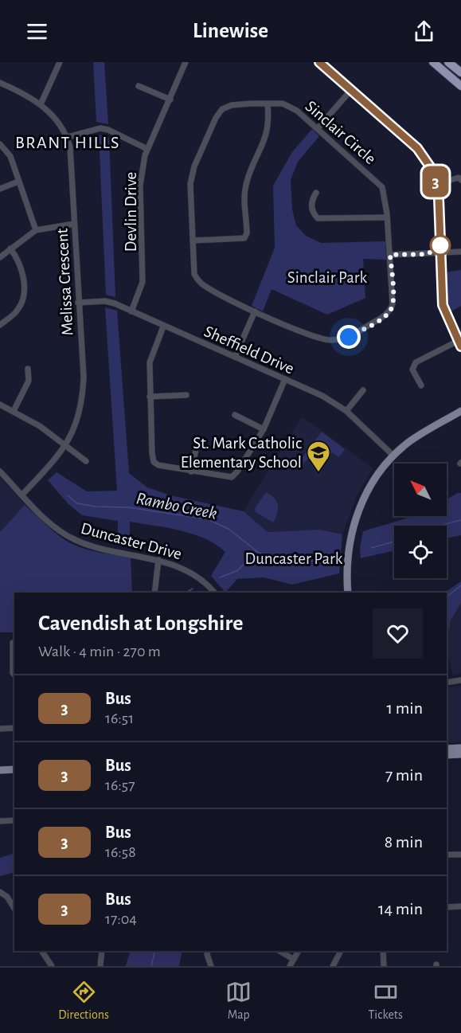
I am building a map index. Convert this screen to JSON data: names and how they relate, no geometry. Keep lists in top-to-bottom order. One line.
{"streets":{"street":["Sinclair Circle","Devlin Drive","Melissa Crescent","Sheffield Drive","Duncaster Drive"]},"crossings":[["Devlin Drive","Sheffield Drive"],["Melissa Crescent","Sheffield Drive"],["Melissa Crescent","Duncaster Drive"]],"districts":["BRANT HILLS"],"water":["Rambo Creek"],"parks":["Sinclair Park","Duncaster Park"],"places":{"school or university":["St. Mark Catholic Elementary School"]},"lines":["bus line 3"],"north":"top left","page":{"header":"Linewise","on_map":"3","heading":["Cavendish at Longshire","Walk · 4 min · 270 m"],"list":[{"mark":"3","name":"Bus","note":"16:51","value":"1 min"},{"mark":"3","name":"Bus","note":"16:57","value":"7 min"},{"mark":"3","name":"Bus","note":"16:58","value":"8 min"},{"mark":"3","name":"Bus","note":"17:04","value":"14 min"}],"tabs":["Directions","Map","Tickets"]}}
